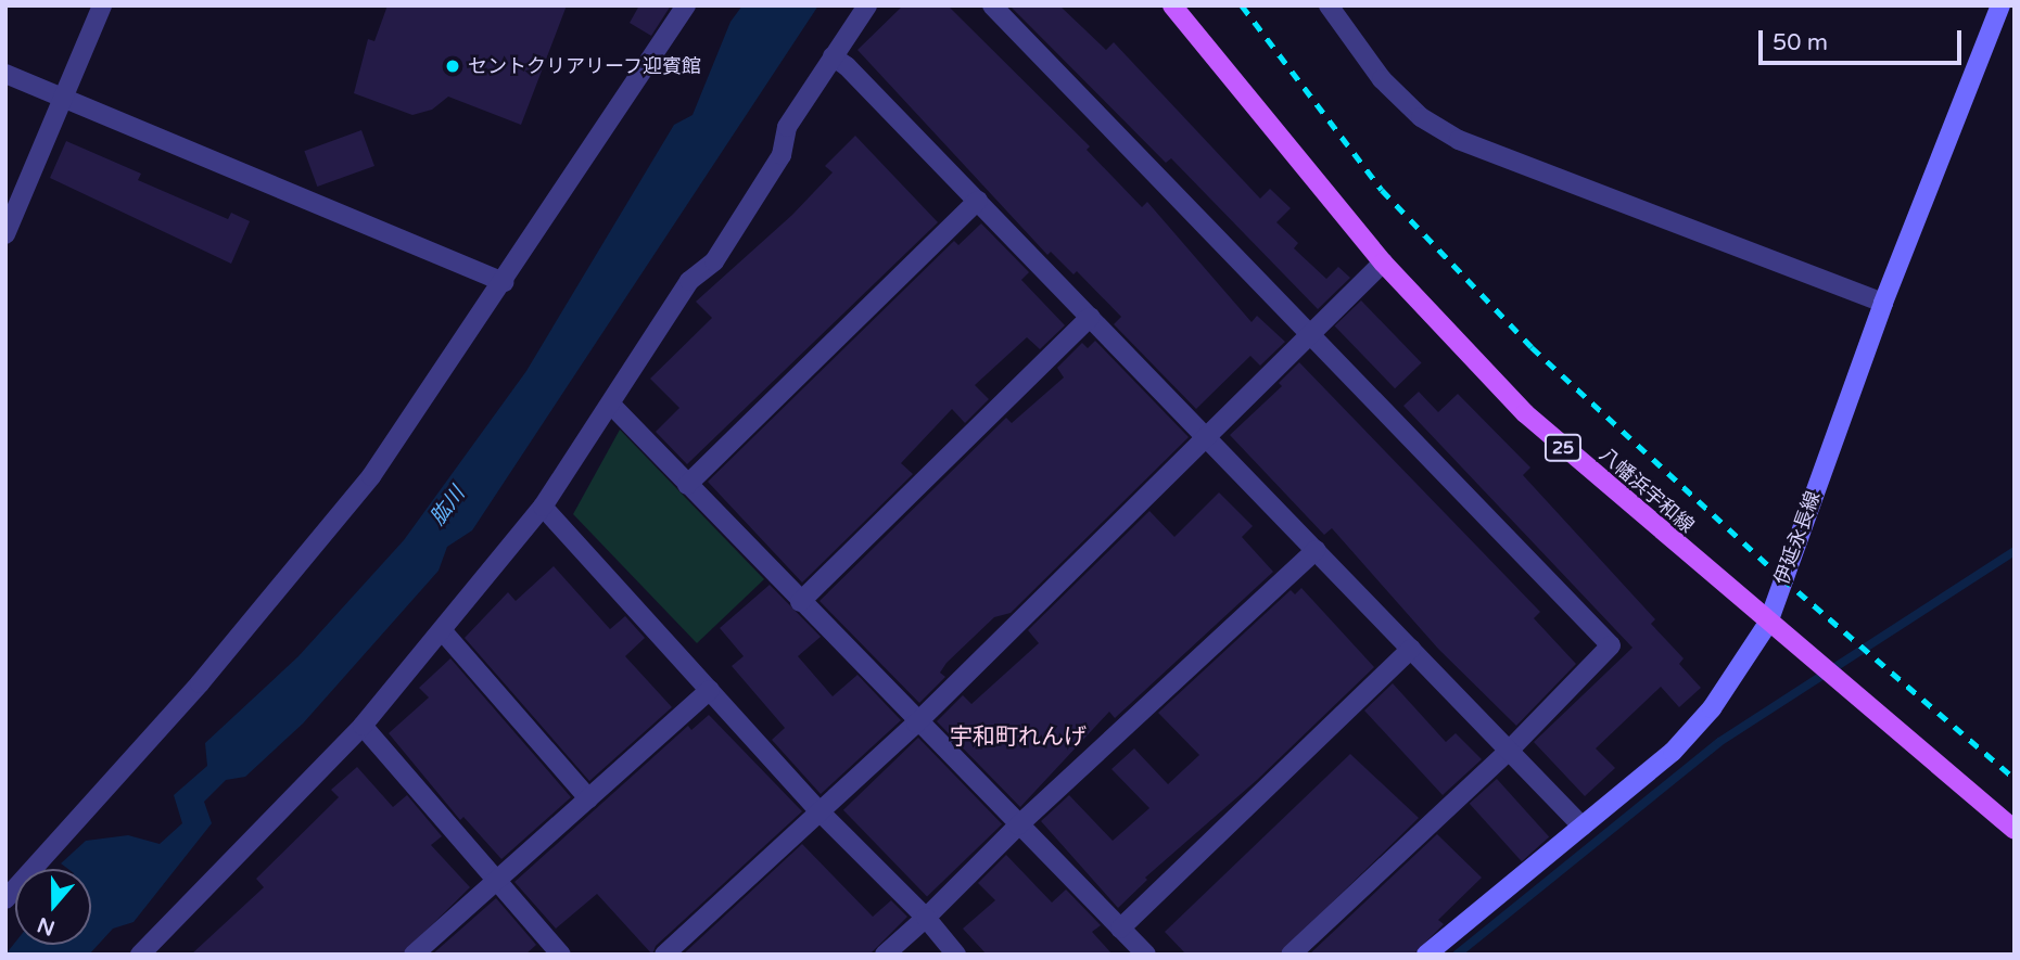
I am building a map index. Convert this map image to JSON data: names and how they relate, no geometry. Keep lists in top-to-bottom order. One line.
{"streets":{"main road":["25","八幡浜宇和線","伊延永長線"]},"crossings":[["八幡浜宇和線","伊延永長線"]],"districts":["宇和町れんげ"],"water":["肱川"],"places":["セントクリアリーフ迎賓館"],"scale_bar":"50 m","north":"bottom"}
